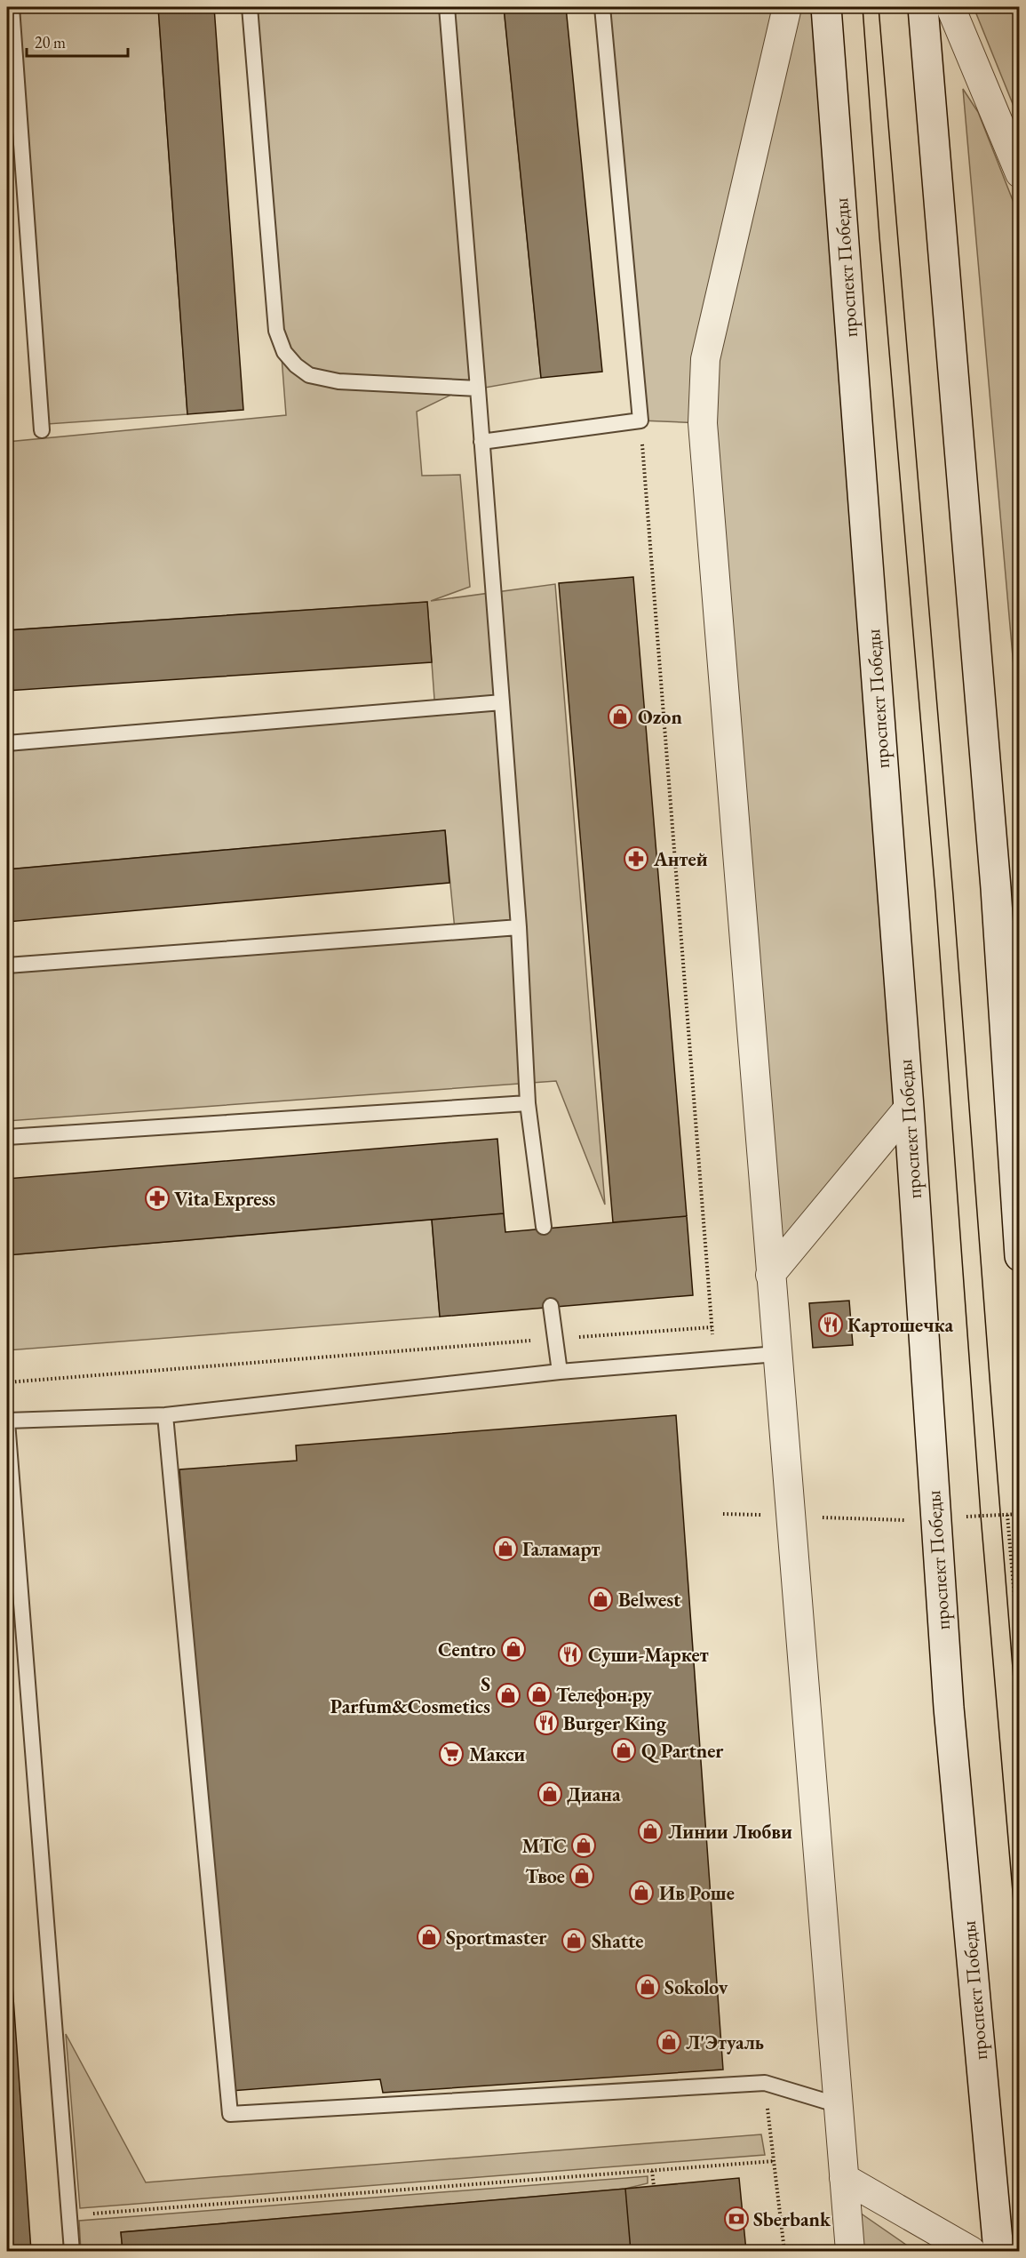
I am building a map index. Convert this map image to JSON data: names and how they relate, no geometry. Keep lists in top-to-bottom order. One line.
{"streets":{"main road":["проспект Победы"]},"places":{"shop":["Ozon","Галамарт","Belwest","Centro","Телефон.ру","S Parfum&Cosmetics","Q Partner","Диана","Линии Любви","МТС","Твое","Ив Роше","Sportmaster","Shatte","Sokolov","Л'Этуаль"],"pharmacy":["Антей","Vita Express"],"restaurant":["Картошечка","Суши-Маркет","Burger King"],"supermarket":["Макси"],"bank":["Sberbank"]},"scale_bar":"20 m"}
